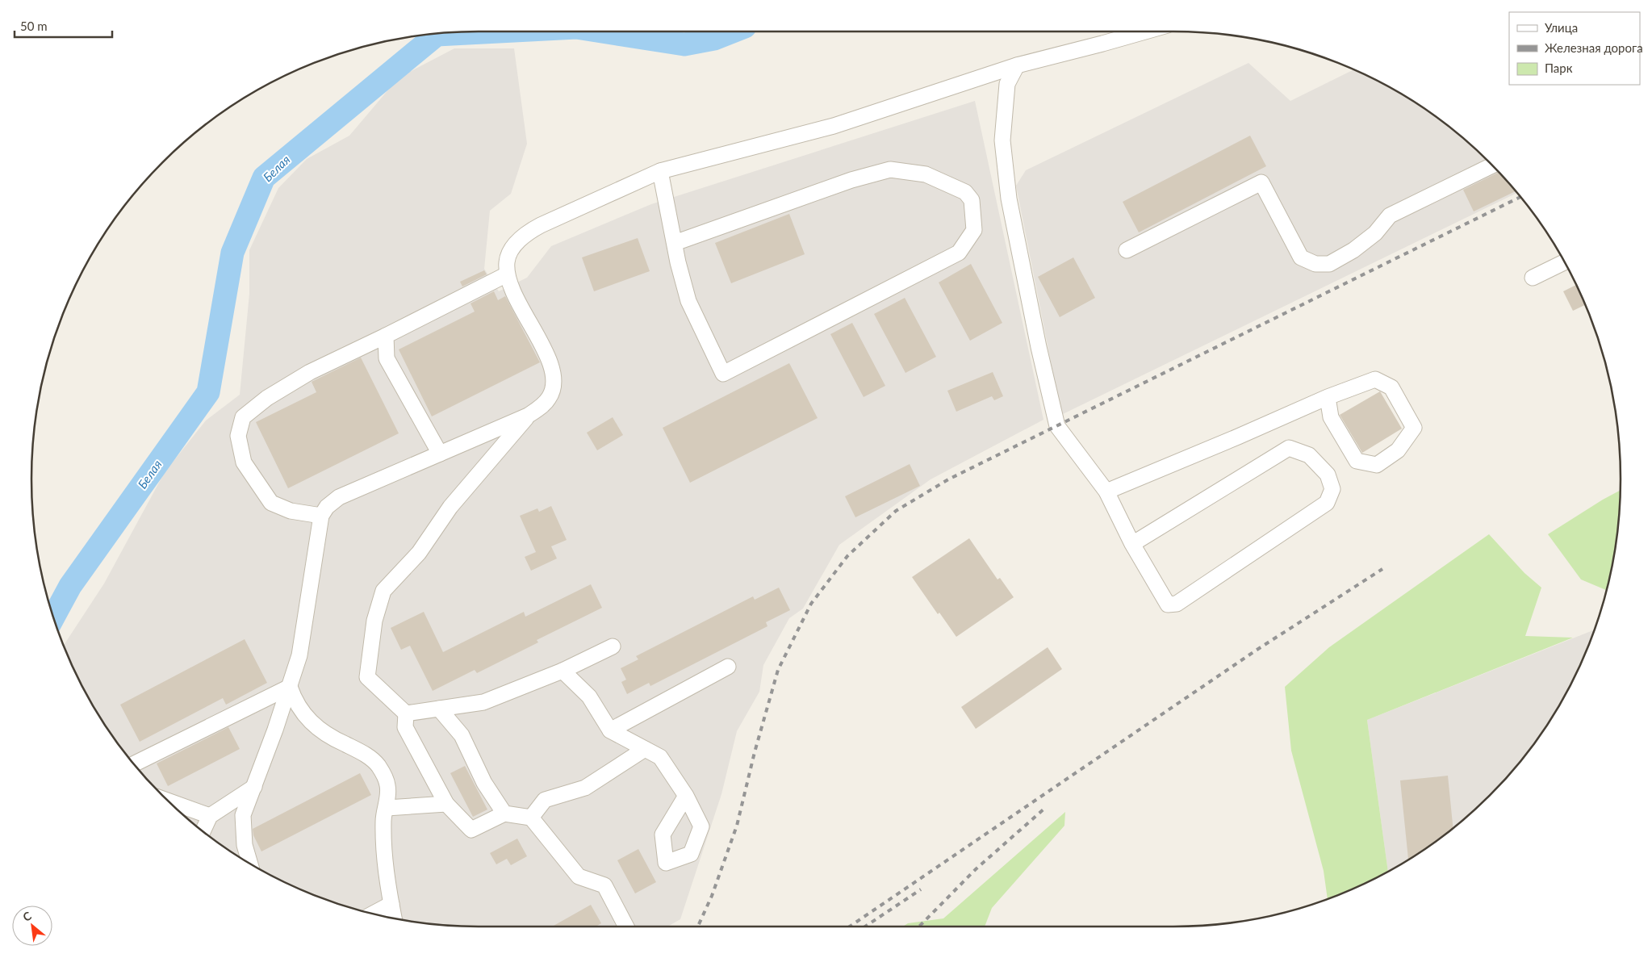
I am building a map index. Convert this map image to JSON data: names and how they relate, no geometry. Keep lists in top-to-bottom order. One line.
{"water":["Белая"],"legend":["Улица","Железная дорога","Парк"],"scale_bar":"50 m","north":"top left"}
